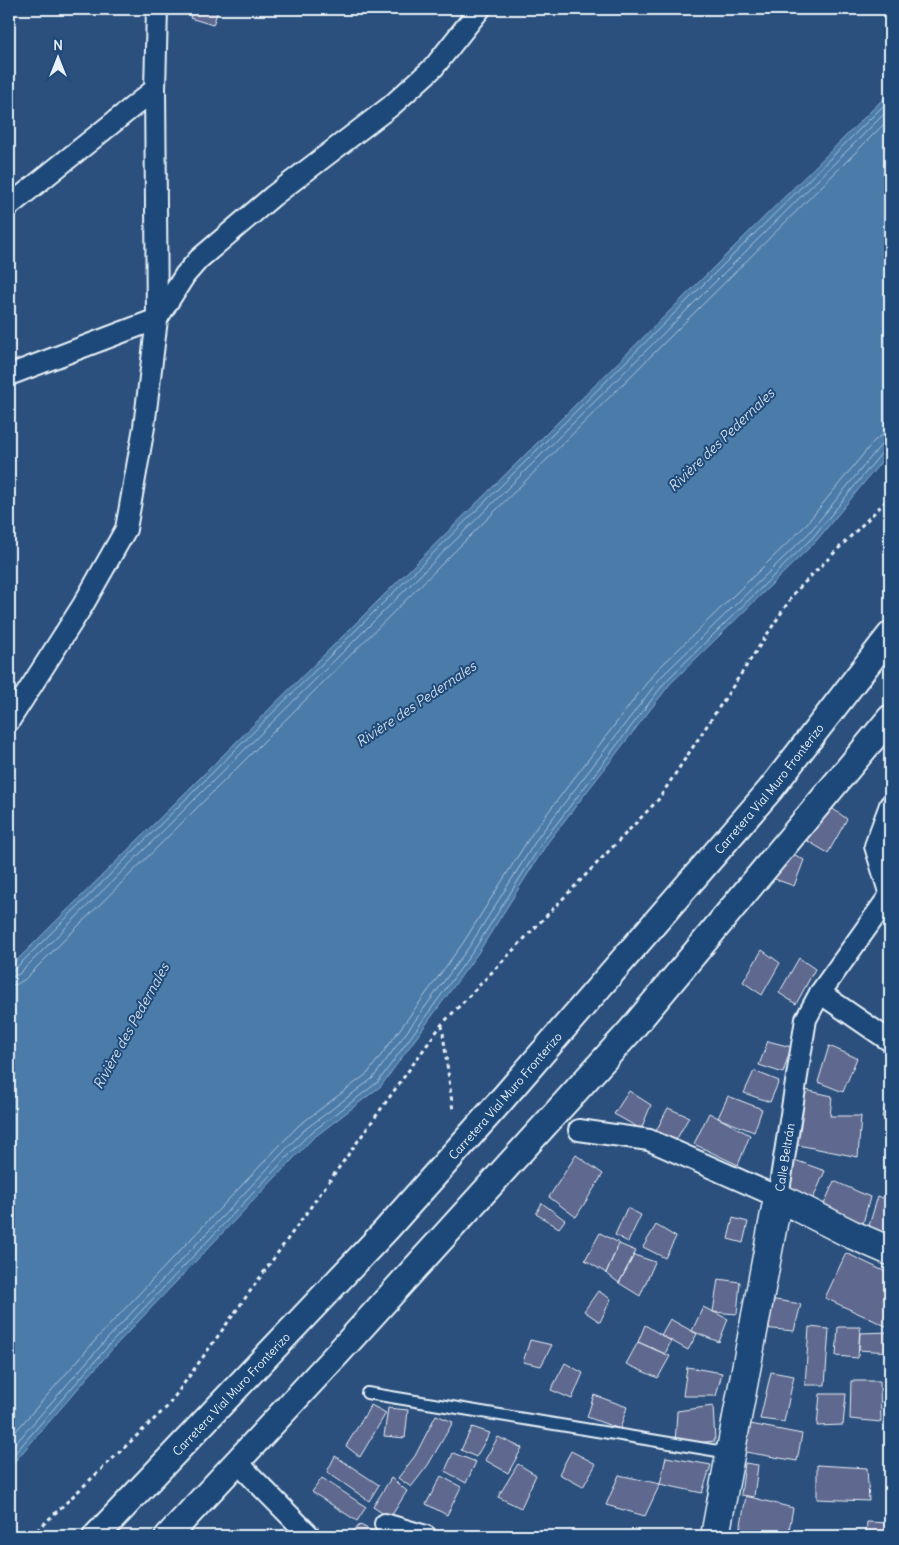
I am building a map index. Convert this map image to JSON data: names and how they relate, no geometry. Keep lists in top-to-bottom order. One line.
{"streets":{"main road":["Calle Beltrán"],"street":["Carretera Vial Muro Fronterizo"]},"water":["Rivière des Pedernales"],"north":"top"}
